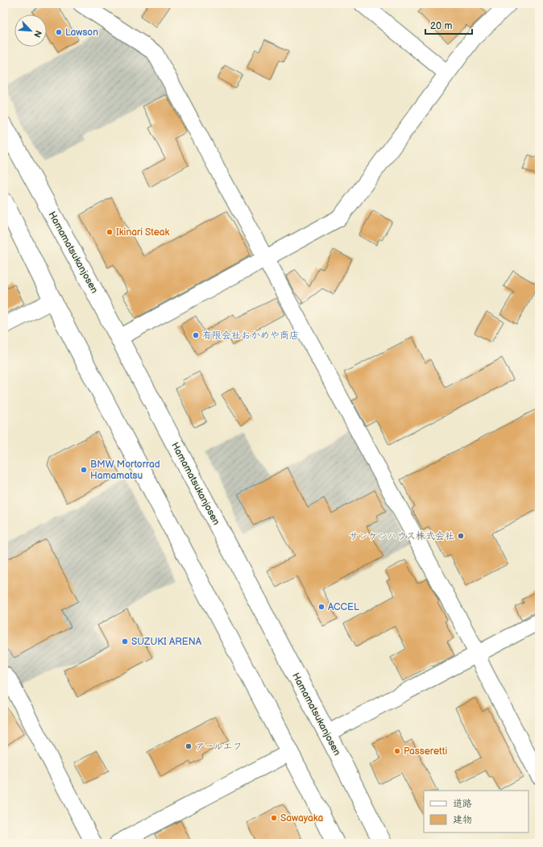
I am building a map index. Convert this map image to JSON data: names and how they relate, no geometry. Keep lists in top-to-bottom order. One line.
{"streets":{"main road":["Hamamatsukanjosen"]},"places":["Lawson","Ikinari Steak","有限会社おかめや商店","BMW Mortorrad Hamamatsu","サンケンハウス株式会社","ACCEL","SUZUKI ARENA","アールエフ","Passeretti","Sawayaka"],"legend":["道路","建物"],"scale_bar":"20 m","north":"bottom right"}
